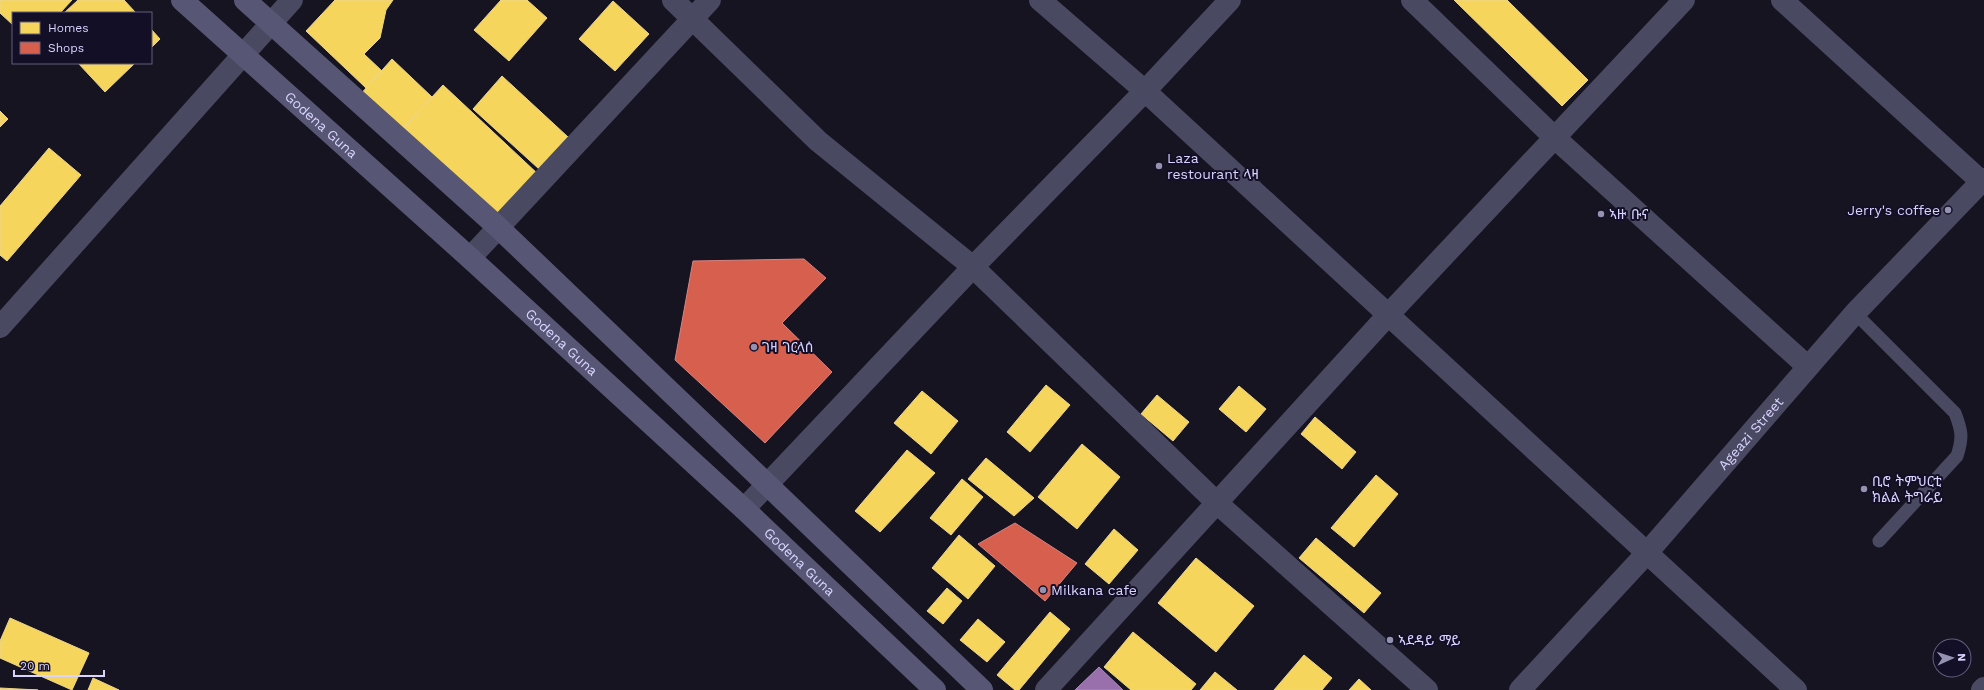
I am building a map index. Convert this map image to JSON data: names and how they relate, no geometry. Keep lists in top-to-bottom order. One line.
{"streets":{"main road":["Godena Guna"],"street":["Ageazi Street"]},"places":["Laza restourant ላዛ","Jerry's coffee","ኣዙ ቡና","ገዛ ገርላሰ","ቢሮ ትምህርቲ ክልል ትግራይ","Milkana cafe","ኣደዳይ ማይ"],"legend":["Homes","Shops"],"scale_bar":"20 m","north":"right"}
